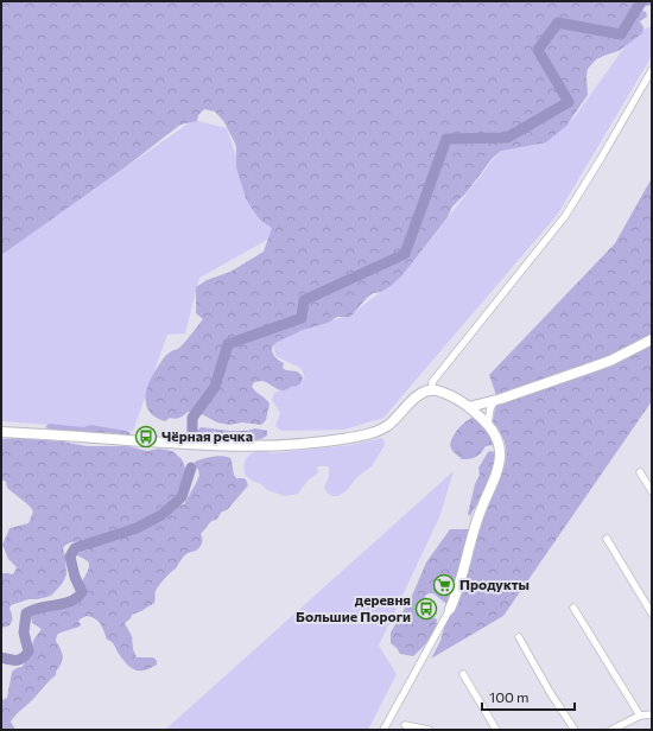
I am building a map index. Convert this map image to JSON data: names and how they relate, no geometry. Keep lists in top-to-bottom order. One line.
{"places":{"bus stop":["Чёрная речка","деревня Большие Пороги"],"supermarket":["Продукты"]},"scale_bar":"100 m"}
